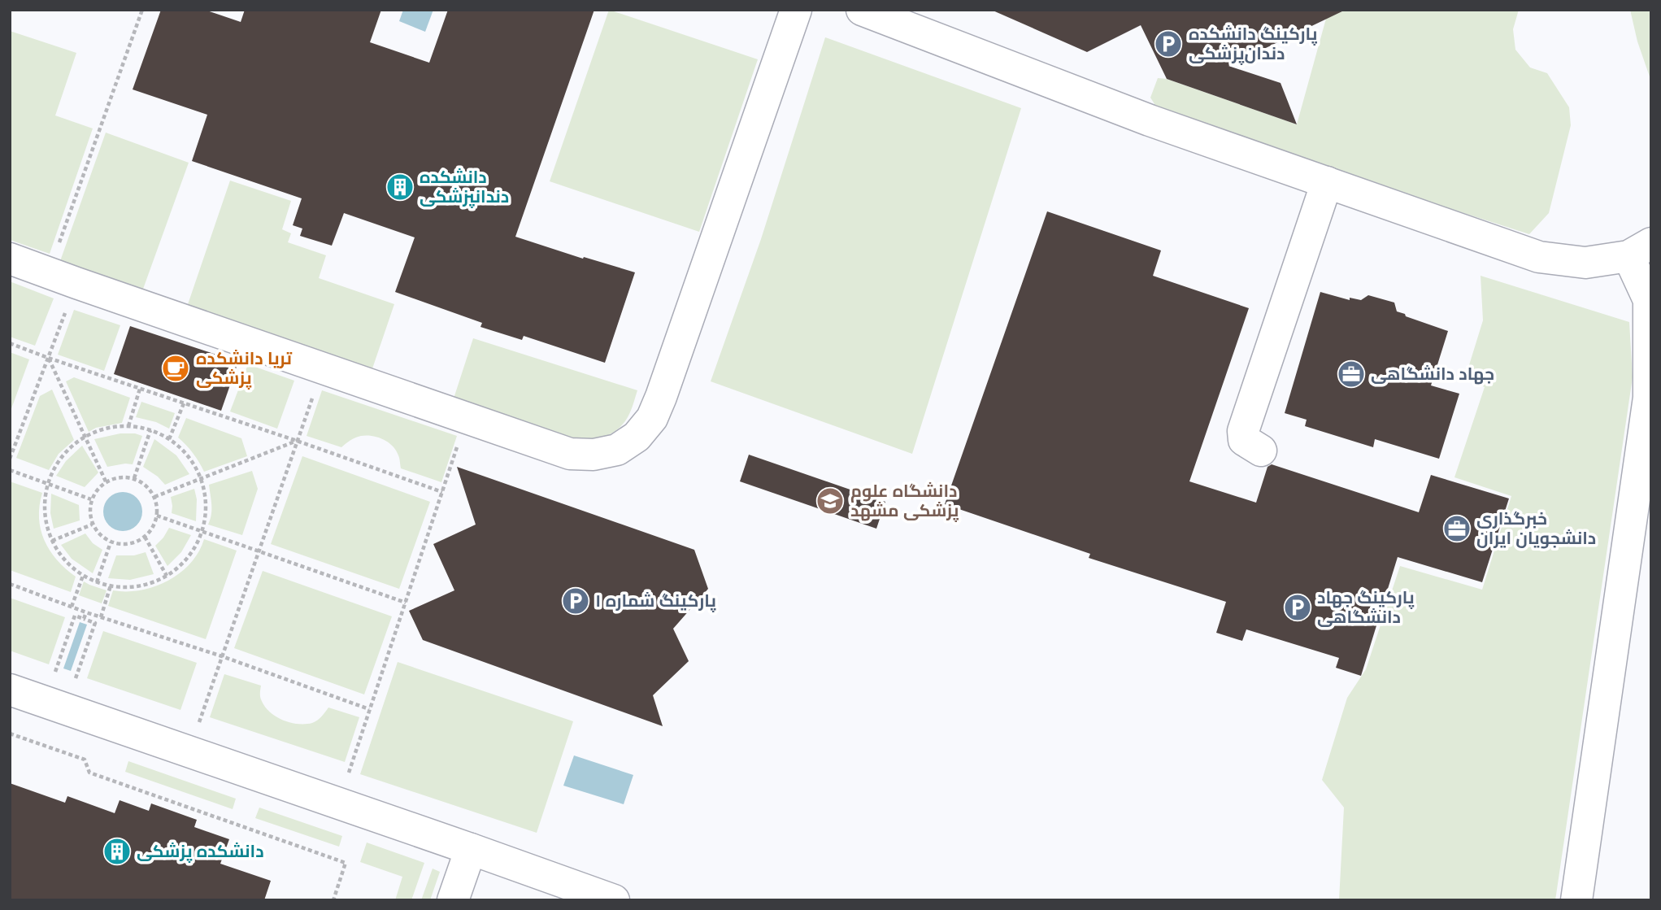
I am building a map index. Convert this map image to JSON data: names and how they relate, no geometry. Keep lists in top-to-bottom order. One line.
{"places":{"parking":["پارکینگ دانشکده دندان‌پزشکی","پارکینگ شماره ۱","پارکینگ جهاد دانشگاهی"],"building":["دانشکده دندانپزشکی","دانشکده پزشکی"],"cafe":["تریا دانشکده پزشکی"],"office":["جهاد دانشگاهی","خبرگذاری دانشجویان ایران"],"school or university":["دانشگاه علوم پزشکی مشهد"]}}
